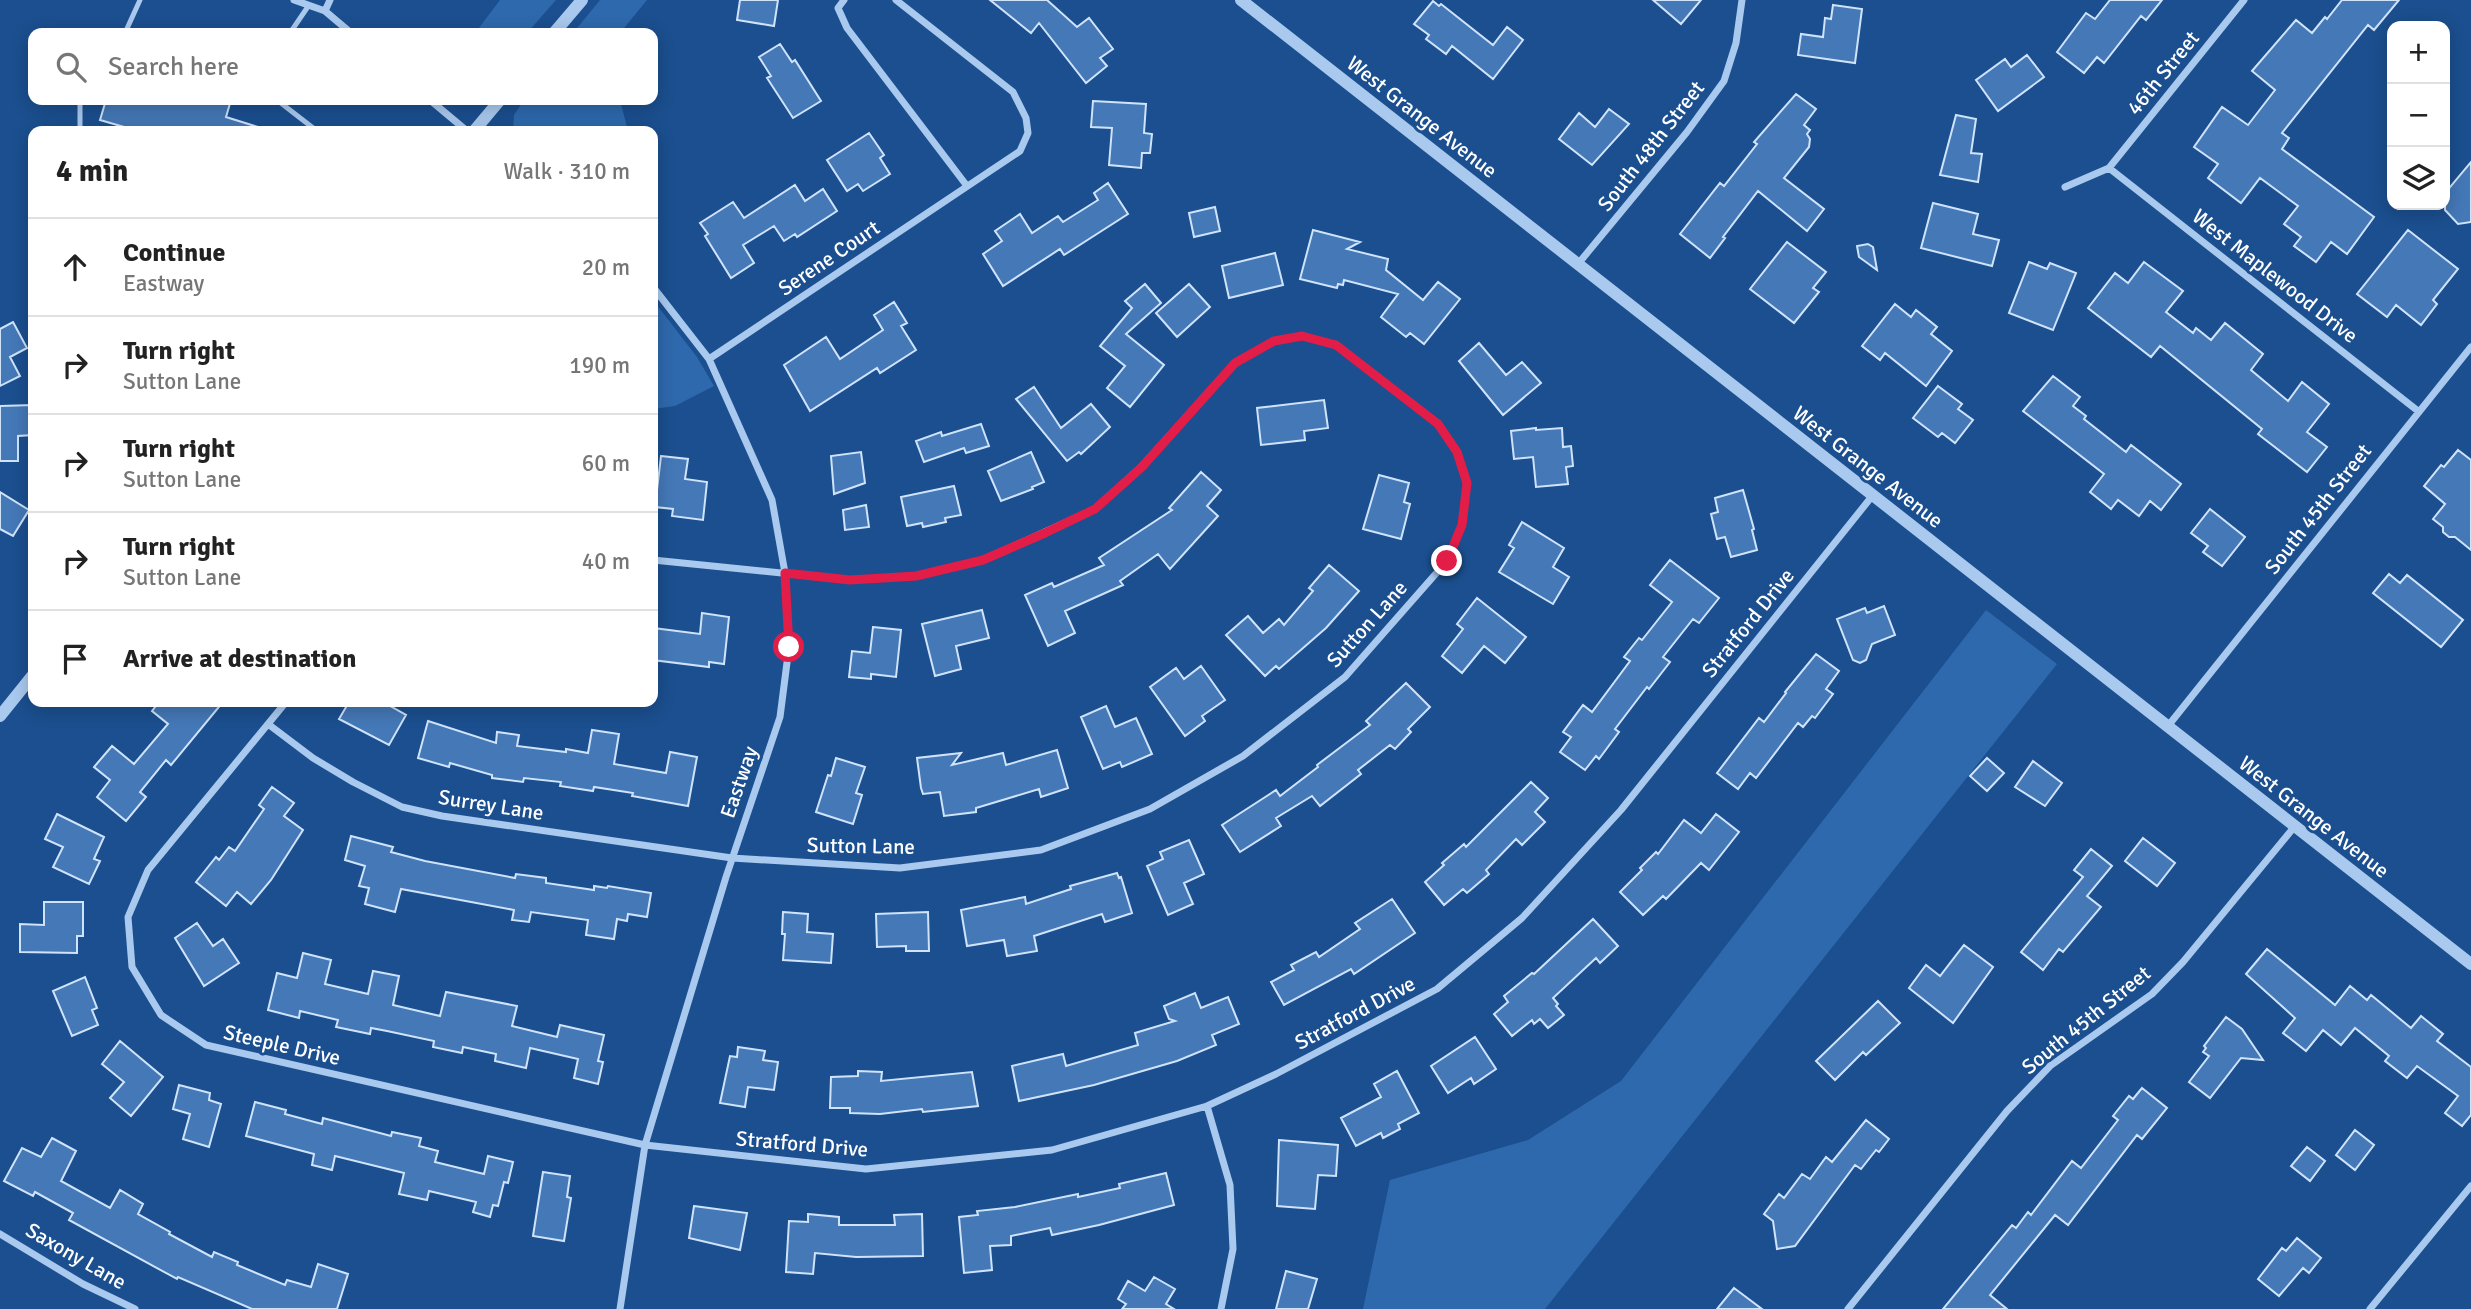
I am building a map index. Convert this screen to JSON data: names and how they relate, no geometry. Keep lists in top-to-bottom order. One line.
{"streets":{"street":["46th Street","West Grange Avenue","South 48th Street","Serene Court","West Maplewood Drive","South 45th Street","Stratford Drive","Sutton Lane","Eastway","Surrey Lane","Steeple Drive","Saxony Lane"]},"crossings":[["46th Street","West Maplewood Drive"],["West Grange Avenue","South 48th Street"],["West Grange Avenue","South 45th Street"],["West Grange Avenue","Stratford Drive"],["Serene Court","Eastway"],["West Maplewood Drive","South 45th Street"],["Stratford Drive","Eastway"],["Stratford Drive","Steeple Drive"],["Sutton Lane","Eastway"],["Sutton Lane","Surrey Lane"],["Eastway","Surrey Lane"],["Eastway","Steeple Drive"],["Surrey Lane","Steeple Drive"]],"page":{"map_buttons":["+","−"],"search":"Search here","heading":["4 min","Walk · 310 m"],"list":[["Continue","Eastway","20 m"],["Turn right","Sutton Lane","190 m"],["Turn right","Sutton Lane","60 m"],["Turn right","Sutton Lane","40 m"],"Arrive at destination"]}}
